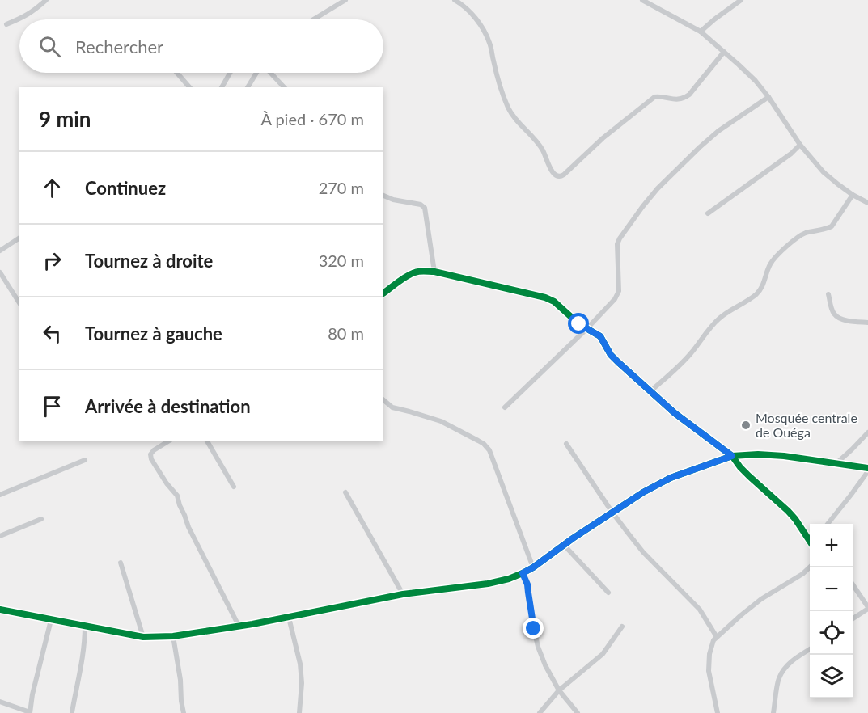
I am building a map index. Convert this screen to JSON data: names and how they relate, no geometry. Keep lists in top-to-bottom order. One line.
{"places":["Mosquée centrale de Ouéga"],"page":{"search":"Rechercher","heading":["9 min","À pied · 670 m"],"list":[["Continuez","270 m"],["Tournez à droite","320 m"],["Tournez à gauche","80 m"],"Arrivée à destination"],"map_buttons":["+","−"]}}
